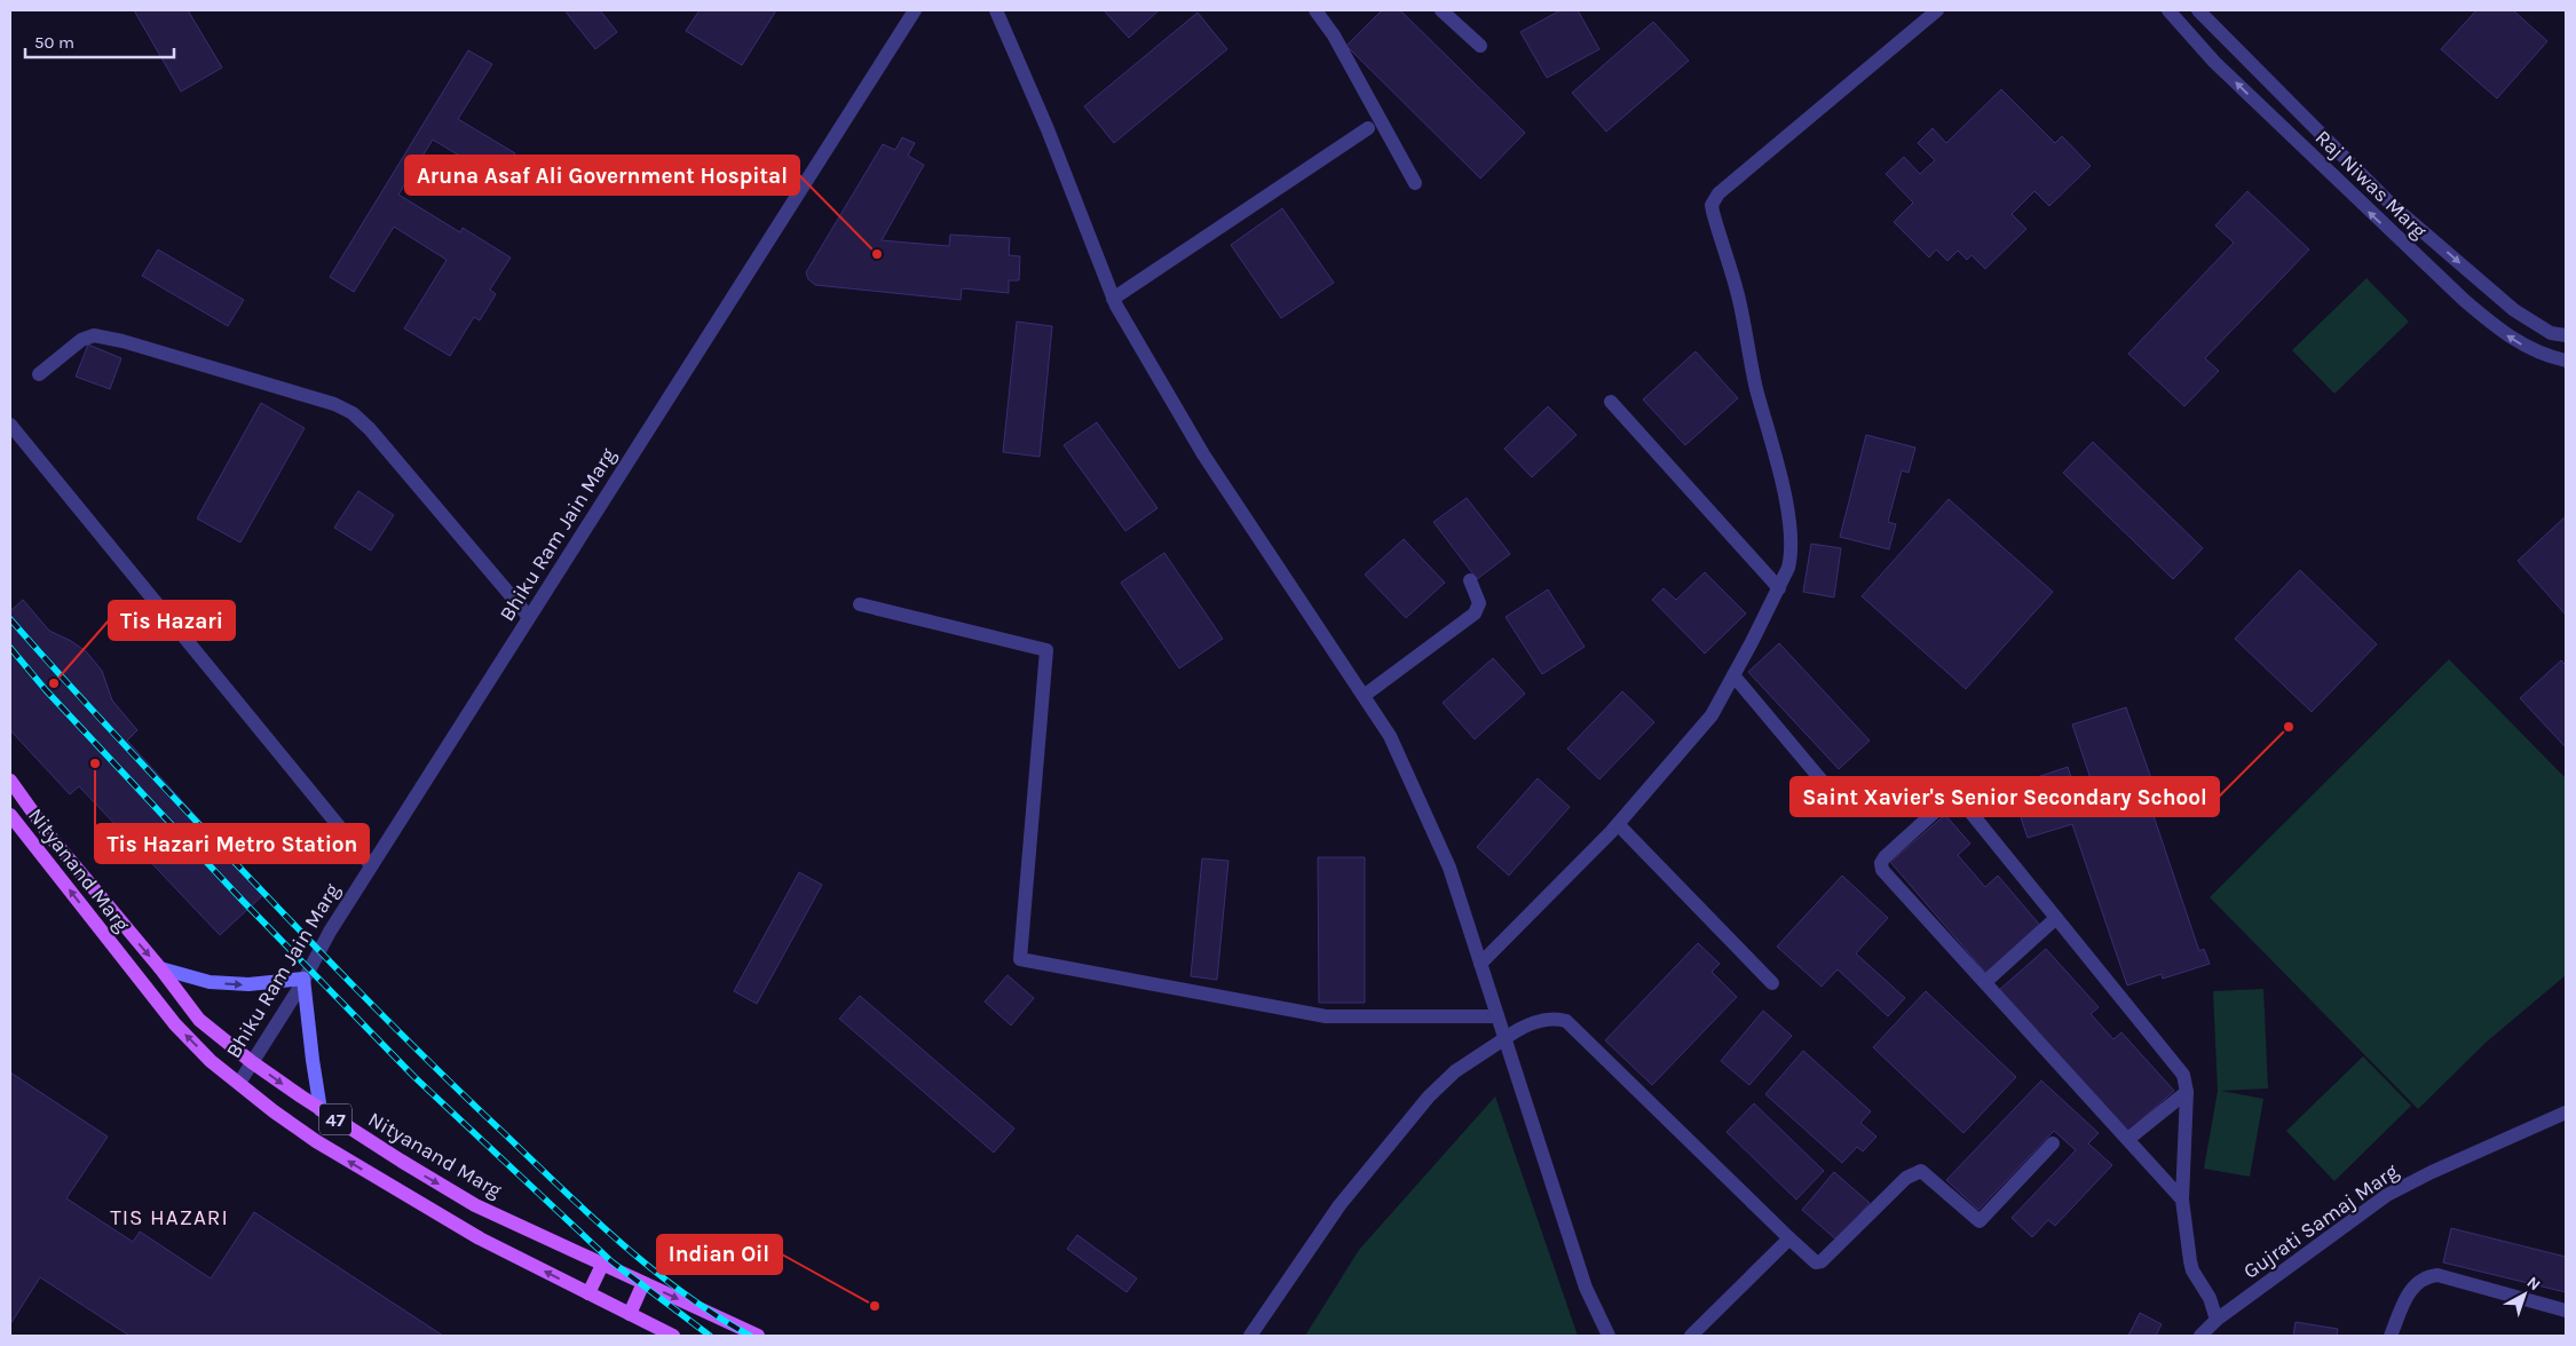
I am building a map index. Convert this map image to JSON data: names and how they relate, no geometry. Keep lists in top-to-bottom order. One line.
{"streets":{"main road":["Nityanand Marg","47"],"street":["Raj Niwas Marg","Bhiku Ram Jain Marg","Gujrati Samaj Marg"]},"crossings":[["Bhiku Ram Jain Marg","Nityanand Marg"]],"districts":["TIS HAZARI"],"places":["Aruna Asaf Ali Government Hospital","Tis Hazari","Saint Xavier's Senior Secondary School","Tis Hazari Metro Station","Indian Oil"],"scale_bar":"50 m","north":"top right"}
